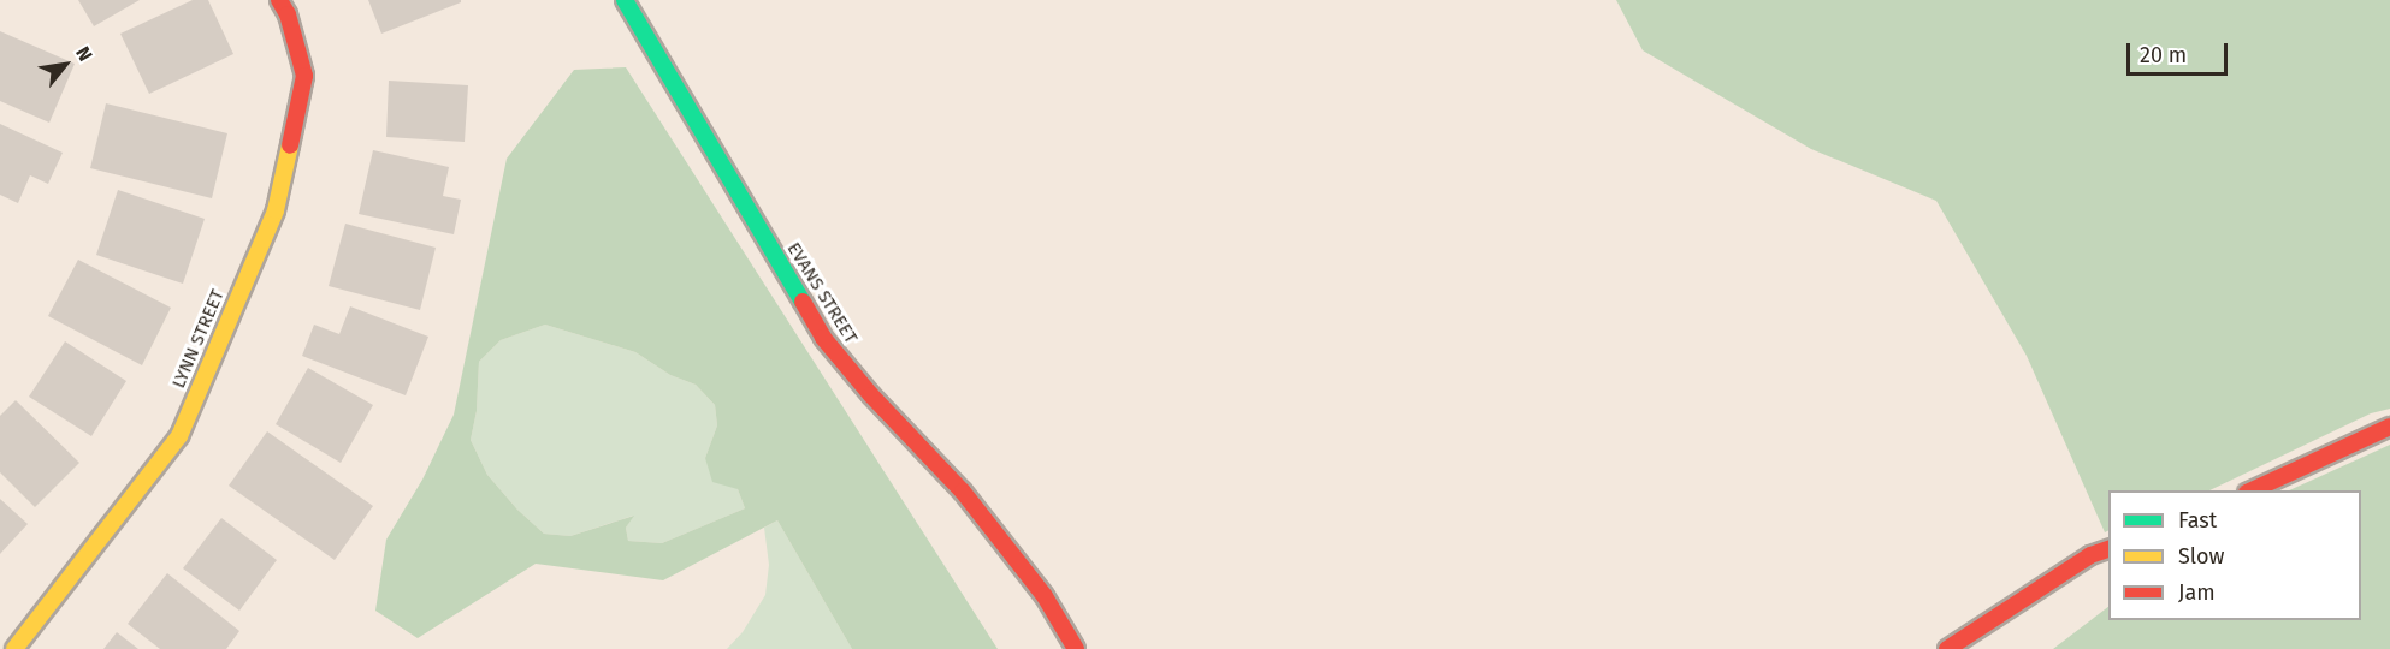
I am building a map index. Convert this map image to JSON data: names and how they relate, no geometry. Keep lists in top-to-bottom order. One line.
{"streets":{"street":["EVANS STREET","LYNN STREET"]},"legend":["Fast","Slow","Jam"],"scale_bar":"20 m","north":"top right"}
